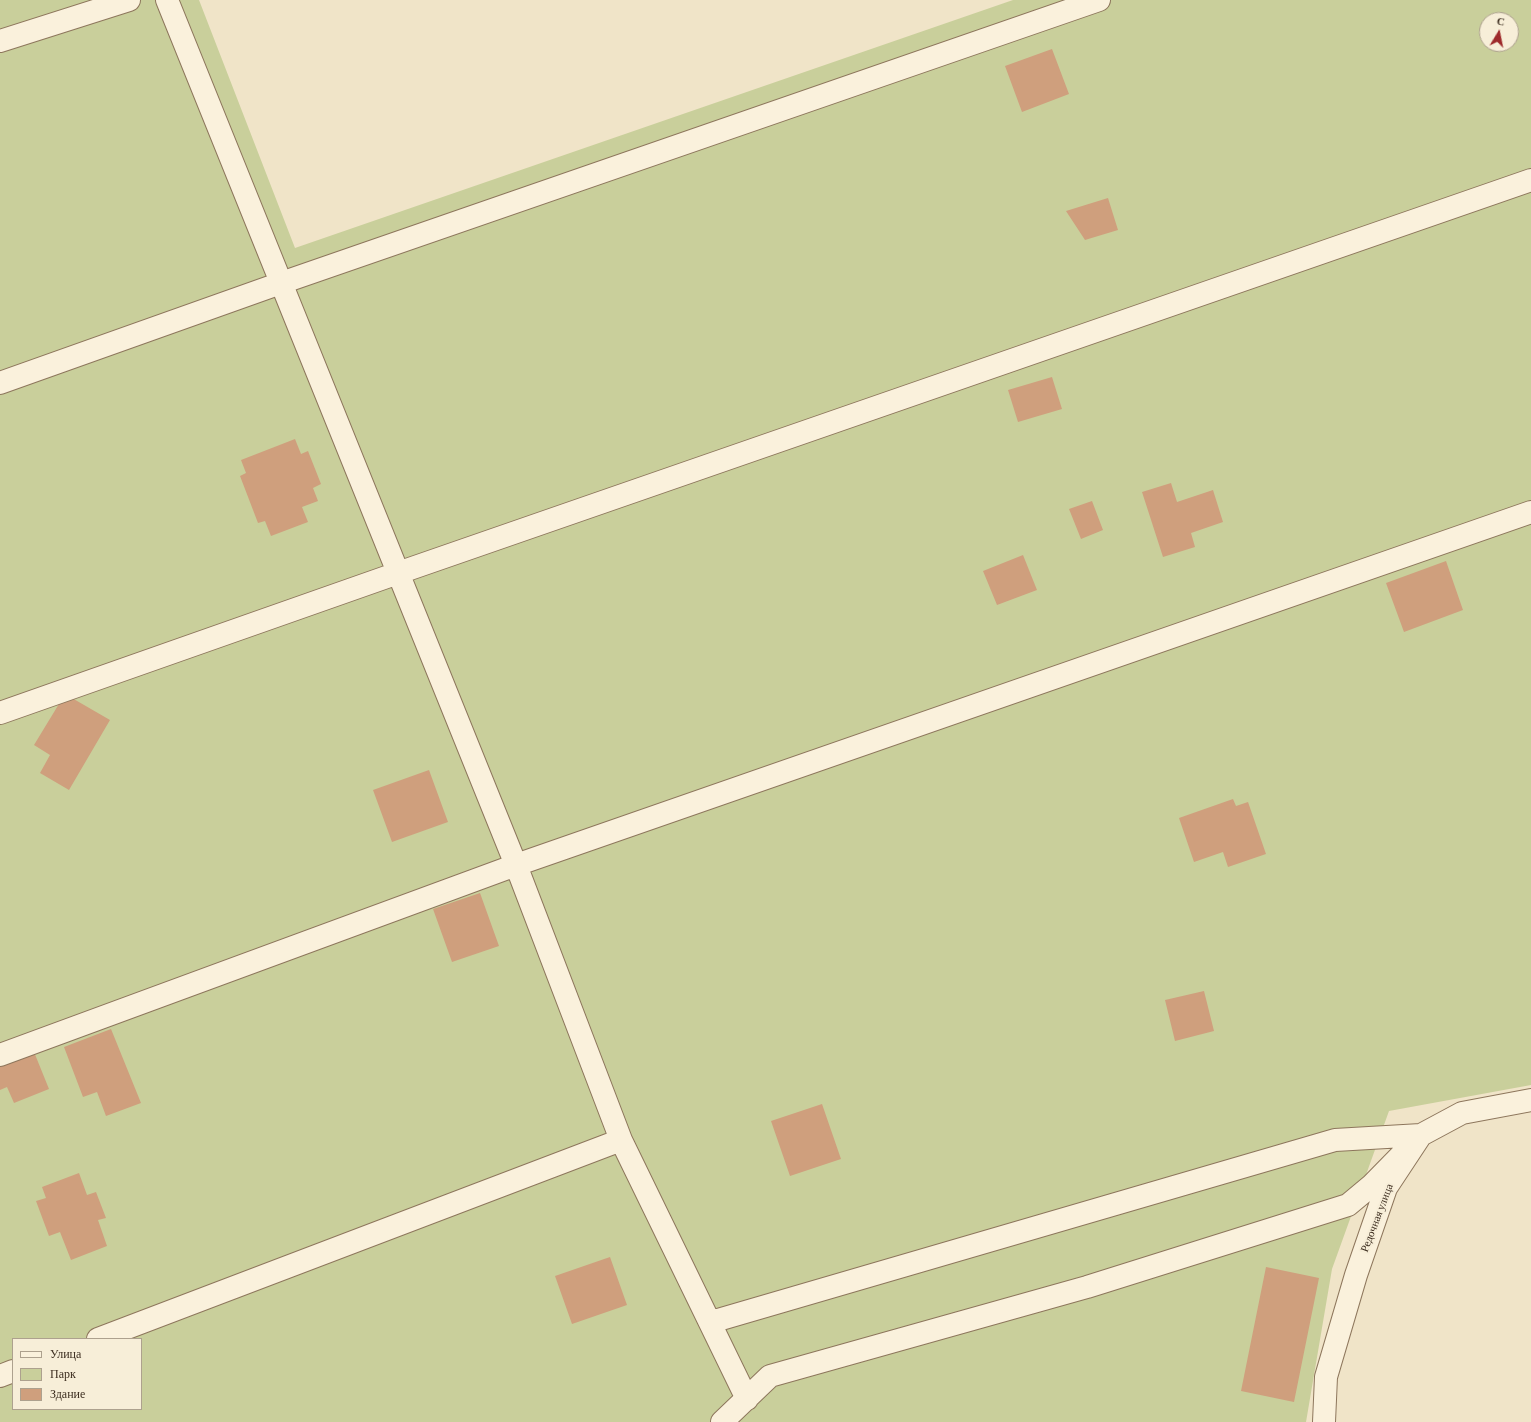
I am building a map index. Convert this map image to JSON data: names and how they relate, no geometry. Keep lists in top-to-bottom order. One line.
{"streets":{"street":["Редочная улица"]},"legend":["Улица","Парк","Здание"],"north":"top"}
